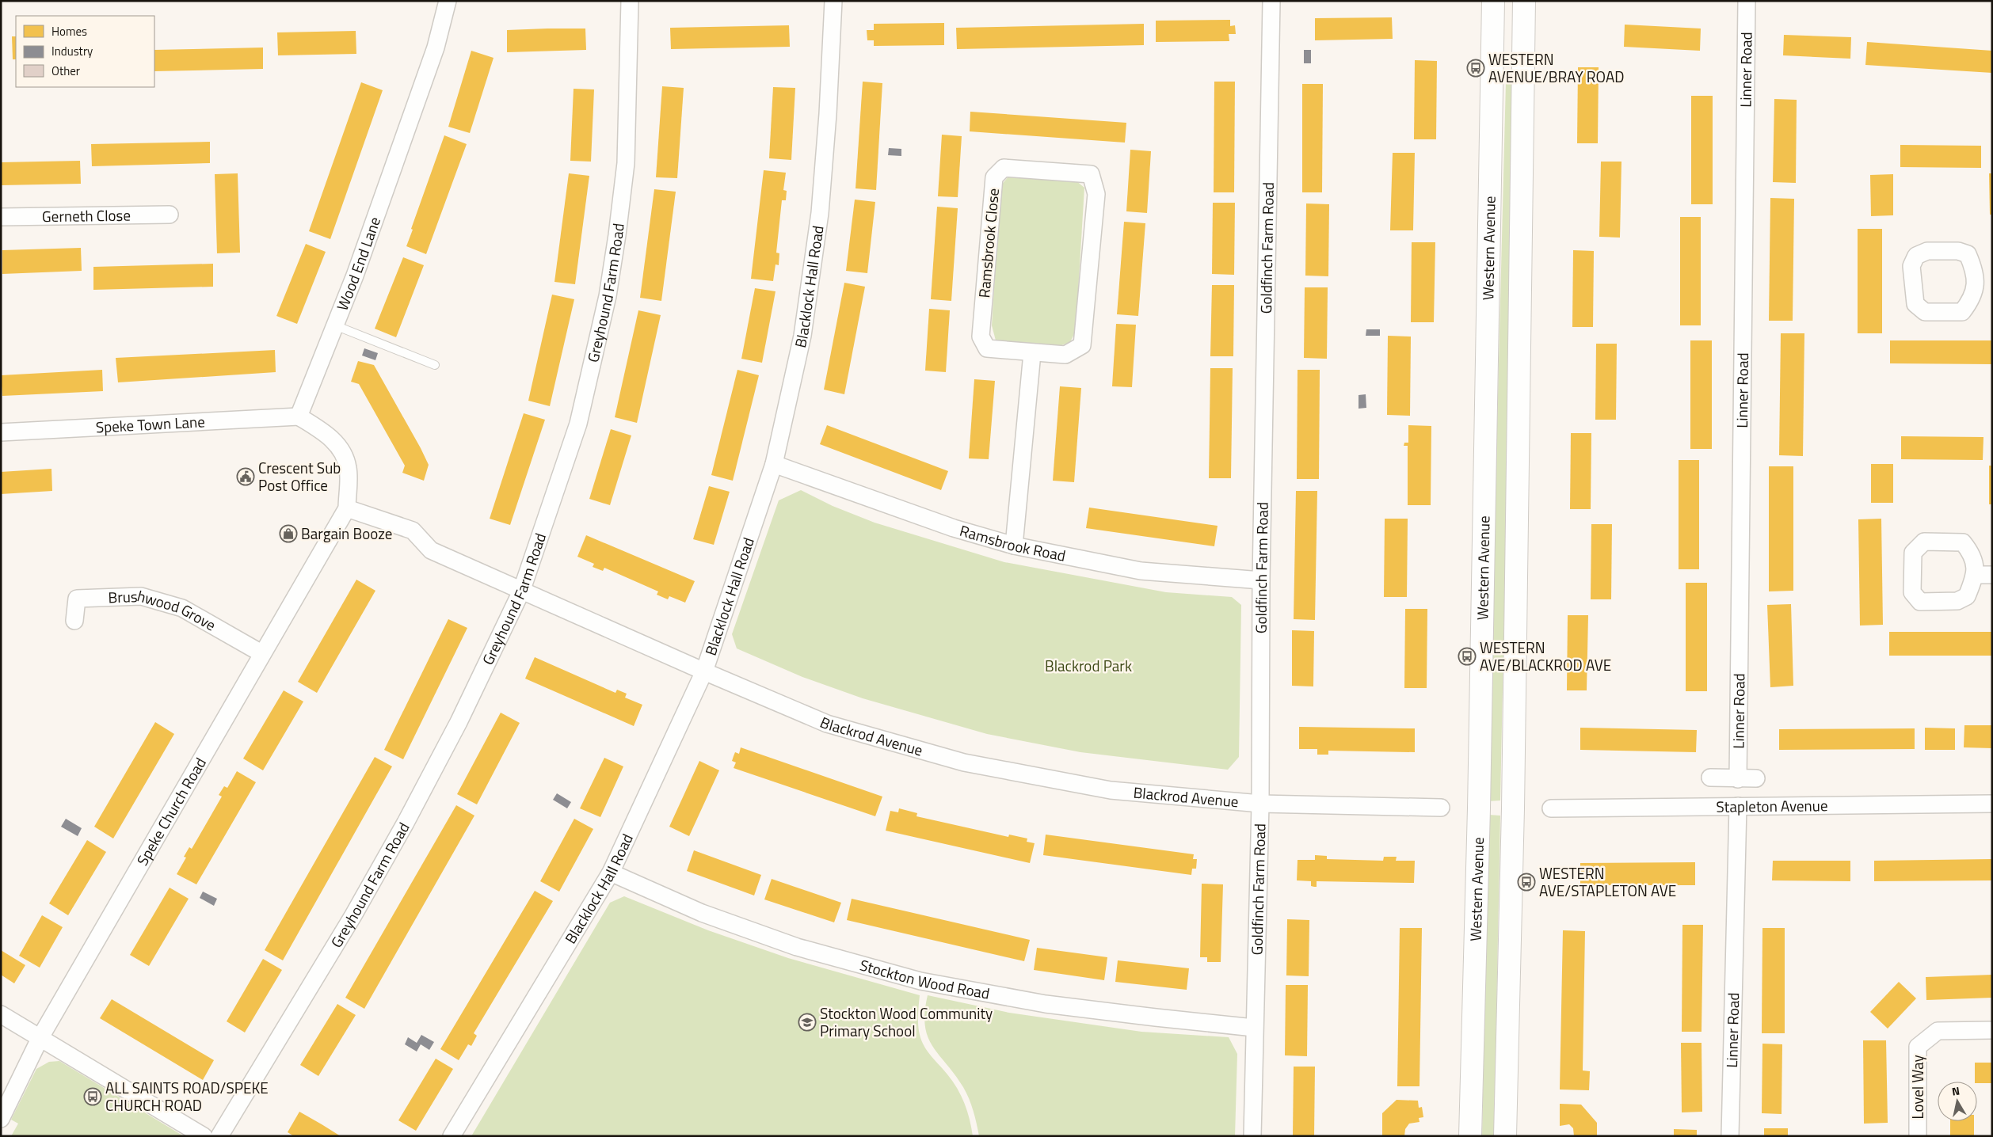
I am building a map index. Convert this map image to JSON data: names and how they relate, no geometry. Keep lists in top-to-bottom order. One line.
{"streets":{"street":["Linner Road","Gerneth Close","Ramsbrook Close","Goldfinch Farm Road","Western Avenue","Wood End Lane","Blacklock Hall Road","Greyhound Farm Road","Speke Town Lane","Ramsbrook Road","Brushwood Grove","Blackrod Avenue","Stapleton Avenue","Speke Church Road","Stockton Wood Road","Lovel Way"]},"crossings":[["Linner Road","Stapleton Avenue"],["Goldfinch Farm Road","Ramsbrook Road"],["Goldfinch Farm Road","Blackrod Avenue"],["Goldfinch Farm Road","Stockton Wood Road"],["Wood End Lane","Speke Town Lane"],["Blacklock Hall Road","Ramsbrook Road"],["Blacklock Hall Road","Blackrod Avenue"],["Blacklock Hall Road","Stockton Wood Road"],["Greyhound Farm Road","Blackrod Avenue"],["Brushwood Grove","Speke Church Road"],["Blackrod Avenue","Speke Church Road"]],"parks":["Blackrod Park"],"places":{"bus stop":["WESTERN AVENUE/BRAY ROAD","WESTERN AVE/BLACKROD AVE","WESTERN AVE/STAPLETON AVE","ALL SAINTS ROAD/SPEKE CHURCH ROAD"],"public building":["Crescent Sub Post Office"],"shop":["Bargain Booze"],"school or university":["Stockton Wood Community Primary School"]},"legend":["Homes","Industry","Other"],"north":"top"}
